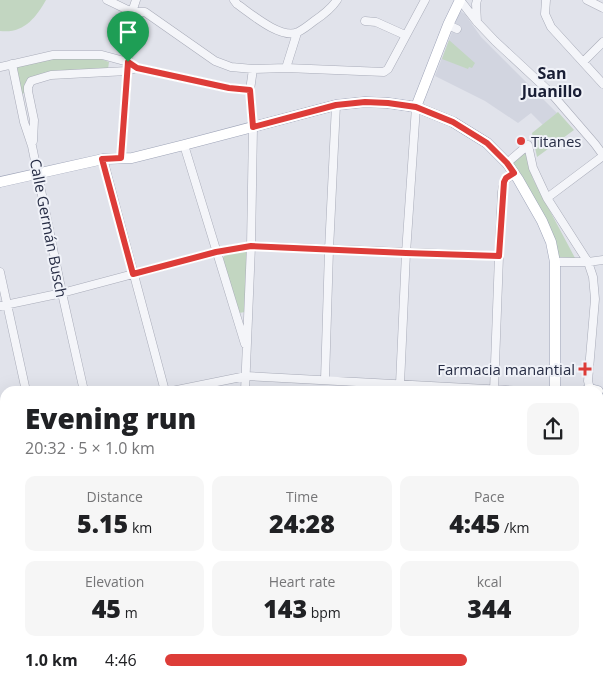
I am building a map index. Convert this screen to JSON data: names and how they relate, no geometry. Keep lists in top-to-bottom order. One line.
{"streets":{"street":["Calle Germán Busch"]},"districts":["San Juanillo"],"places":{"other":["Titanes"],"health":["Farmacia manantial"]},"page":{"heading":["Evening run","20:32 · 5 × 1.0 km"],"stats":[["Distance","5.15 km"],["Time","24:28"],["Pace","4:45 /km"],["Elevation","45 m"],["Heart rate","143 bpm"],["kcal","344"]],"list":[{"name":"1.0 km","note":"4:46"}]}}
